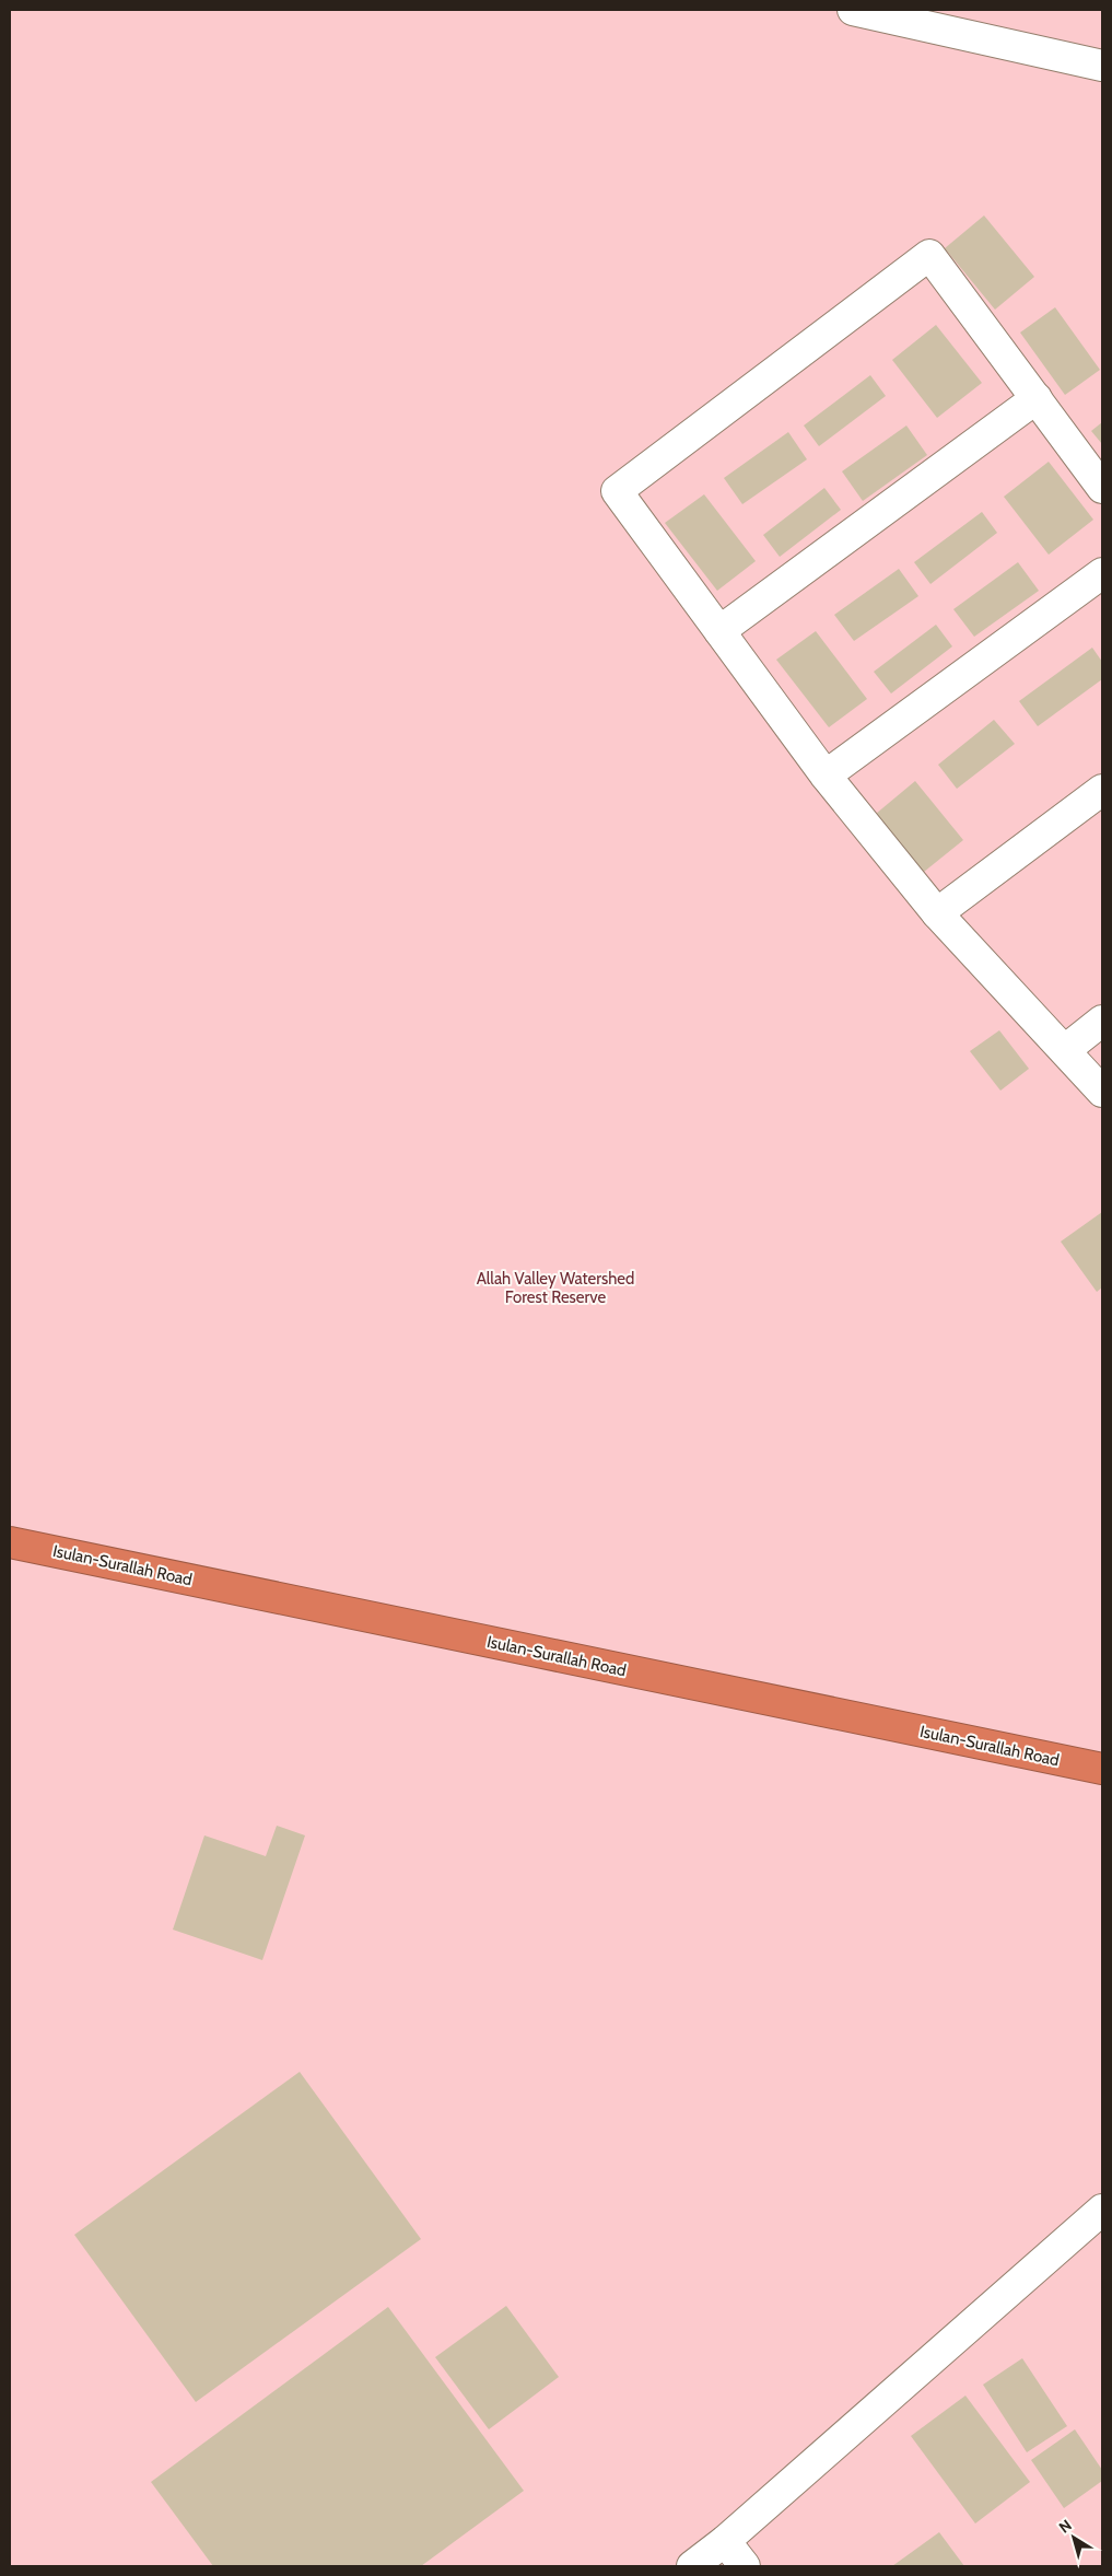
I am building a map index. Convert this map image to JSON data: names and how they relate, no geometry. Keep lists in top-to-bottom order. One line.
{"streets":{"highway":["Isulan-Surallah Road"]},"parks":["Allah Valley Watershed Forest Reserve"],"north":"top left"}
